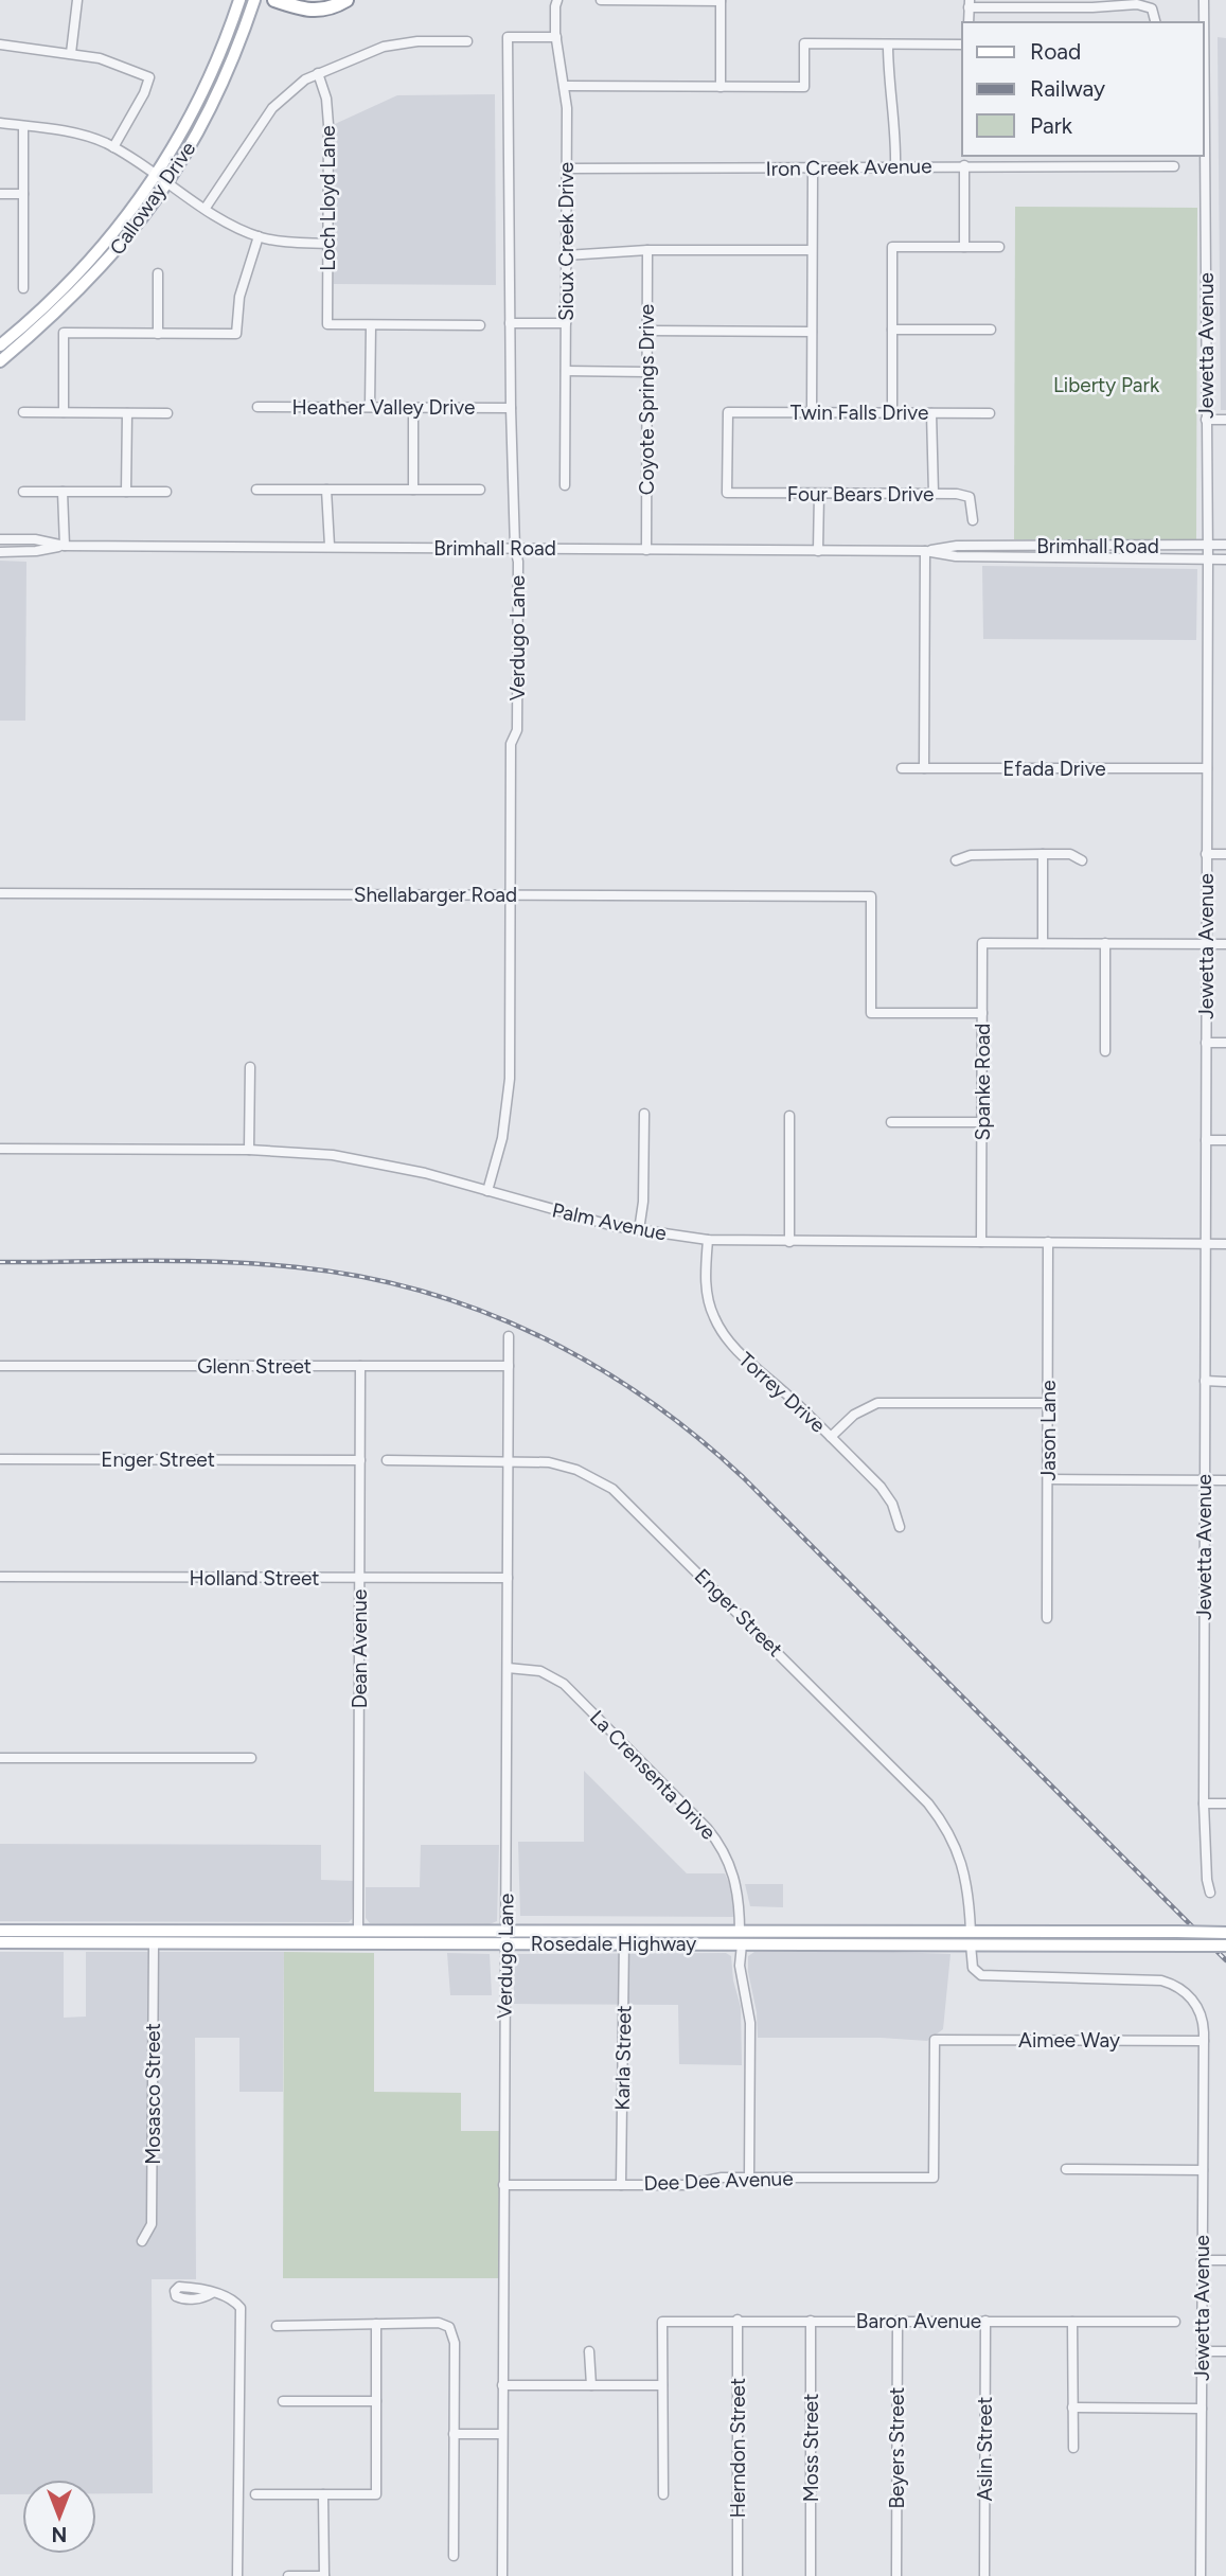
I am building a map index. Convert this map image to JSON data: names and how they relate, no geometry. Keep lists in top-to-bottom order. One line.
{"streets":{"main road":["Calloway Drive","Rosedale Highway"],"street":["Iron Creek Avenue","Loch Lloyd Lane","Sioux Creek Drive","Jewetta Avenue","Coyote Springs Drive","Heather Valley Drive","Twin Falls Drive","Four Bears Drive","Brimhall Road","Verdugo Lane","Efada Drive","Shellabarger Road","Spanke Road","Palm Avenue","Glenn Street","Torrey Drive","Jason Lane","Enger Street","Holland Street","Dean Avenue","La Crensenta Drive","Aimee Way","Karla Street","Mosasco Street","Dee Dee Avenue","Baron Avenue","Herndon Street","Moss Street","Beyers Street","Aslin Street"]},"crossings":[["Iron Creek Avenue","Sioux Creek Drive"],["Sioux Creek Drive","Verdugo Lane"],["Jewetta Avenue","Brimhall Road"],["Jewetta Avenue","Efada Drive"],["Jewetta Avenue","Palm Avenue"],["Jewetta Avenue","Enger Street"],["Jewetta Avenue","Aimee Way"],["Coyote Springs Drive","Brimhall Road"],["Heather Valley Drive","Verdugo Lane"],["Twin Falls Drive","Four Bears Drive"],["Brimhall Road","Verdugo Lane"],["Verdugo Lane","Shellabarger Road"],["Verdugo Lane","Palm Avenue"],["Verdugo Lane","Glenn Street"],["Verdugo Lane","Enger Street"],["Verdugo Lane","Holland Street"],["Verdugo Lane","La Crensenta Drive"],["Verdugo Lane","Rosedale Highway"],["Verdugo Lane","Dee Dee Avenue"],["Shellabarger Road","Spanke Road"],["Spanke Road","Palm Avenue"],["Palm Avenue","Torrey Drive"],["Palm Avenue","Jason Lane"],["Glenn Street","Dean Avenue"],["Enger Street","Dean Avenue"],["Enger Street","Rosedale Highway"],["Enger Street","Aimee Way"],["Holland Street","Dean Avenue"],["Dean Avenue","Rosedale Highway"],["La Crensenta Drive","Rosedale Highway"],["La Crensenta Drive","Dee Dee Avenue"],["Rosedale Highway","Karla Street"],["Rosedale Highway","Mosasco Street"],["Aimee Way","Dee Dee Avenue"],["Karla Street","Dee Dee Avenue"],["Baron Avenue","Herndon Street"],["Baron Avenue","Moss Street"],["Baron Avenue","Beyers Street"],["Baron Avenue","Aslin Street"]],"parks":["Liberty Park"],"legend":["Road","Railway","Park"],"north":"bottom"}
